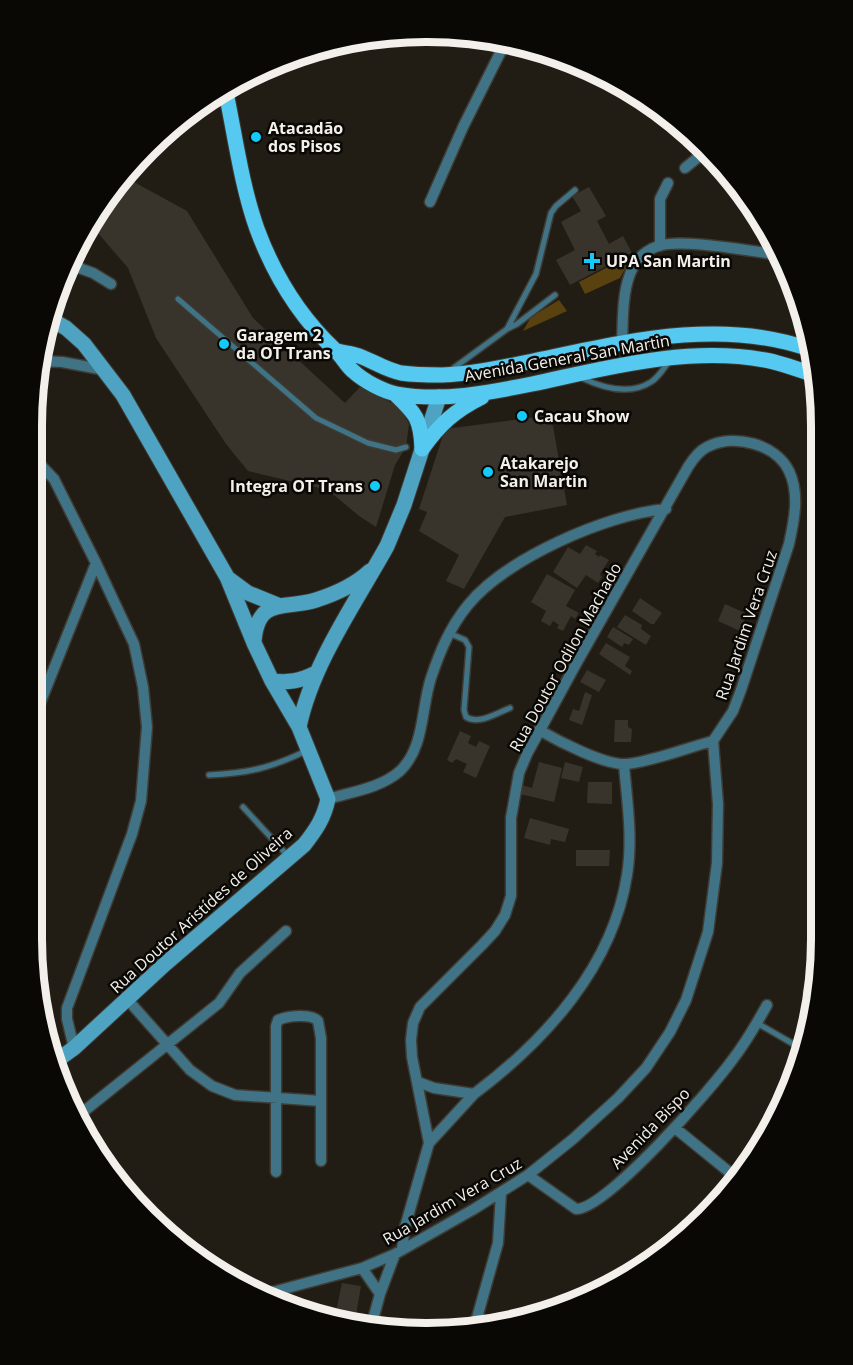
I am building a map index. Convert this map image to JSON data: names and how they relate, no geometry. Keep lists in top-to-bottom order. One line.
{"streets":{"main road":["Avenida General San Martin","Rua Doutor Aristídes de Oliveira"],"street":["Rua Jardim Vera Cruz","Rua Doutor Odilon Machado","Avenida Bispo"]},"crossings":[["Rua Jardim Vera Cruz","Rua Doutor Odilon Machado"],["Rua Jardim Vera Cruz","Avenida Bispo"]],"places":{"other":["Atacadão dos Pisos","Garagem 2 da OT Trans","Cacau Show","Atakarejo San Martin","Integra OT Trans"],"health":["UPA San Martin"]}}
